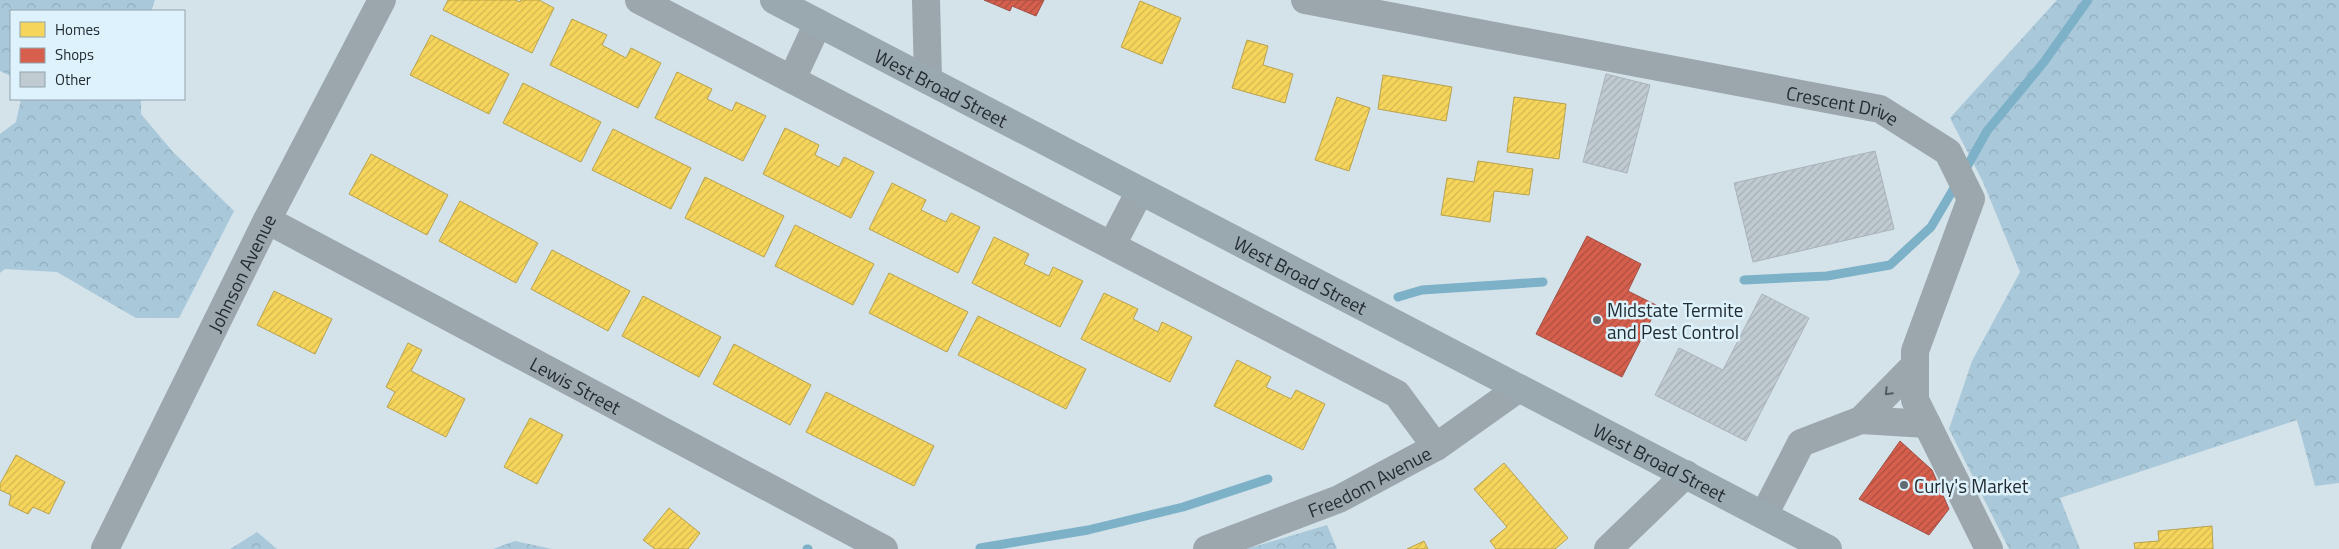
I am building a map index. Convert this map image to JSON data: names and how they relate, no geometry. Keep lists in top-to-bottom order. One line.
{"streets":{"main road":["West Broad Street"],"street":["Crescent Drive","Johnson Avenue","Lewis Street","Freedom Avenue"]},"crossings":[["West Broad Street","Freedom Avenue"],["Johnson Avenue","Lewis Street"]],"places":["Midstate Termite and Pest Control","Curly's Market"],"legend":["Homes","Shops","Other"]}
